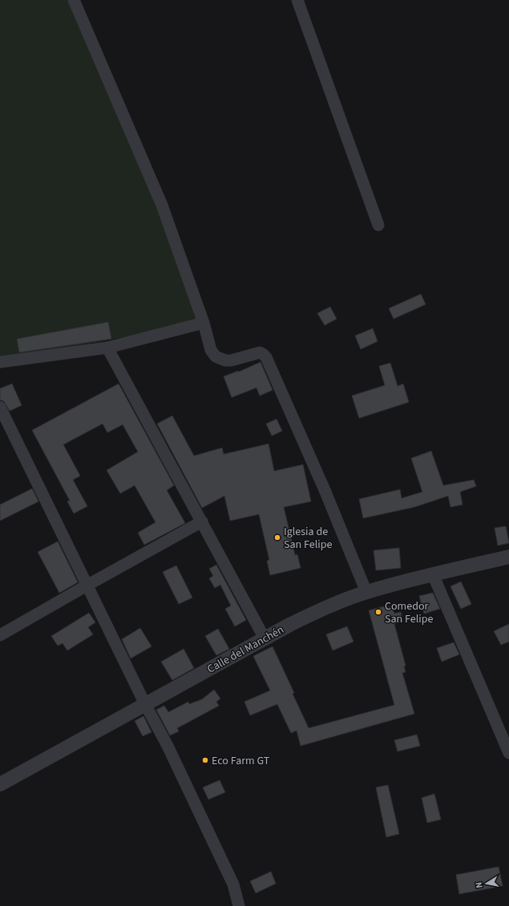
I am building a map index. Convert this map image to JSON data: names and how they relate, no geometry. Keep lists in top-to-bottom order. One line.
{"streets":{"street":["Calle del Manchén"]},"places":["Iglesia de San Felipe","Comedor San Felipe","Eco Farm GT"],"north":"left"}
